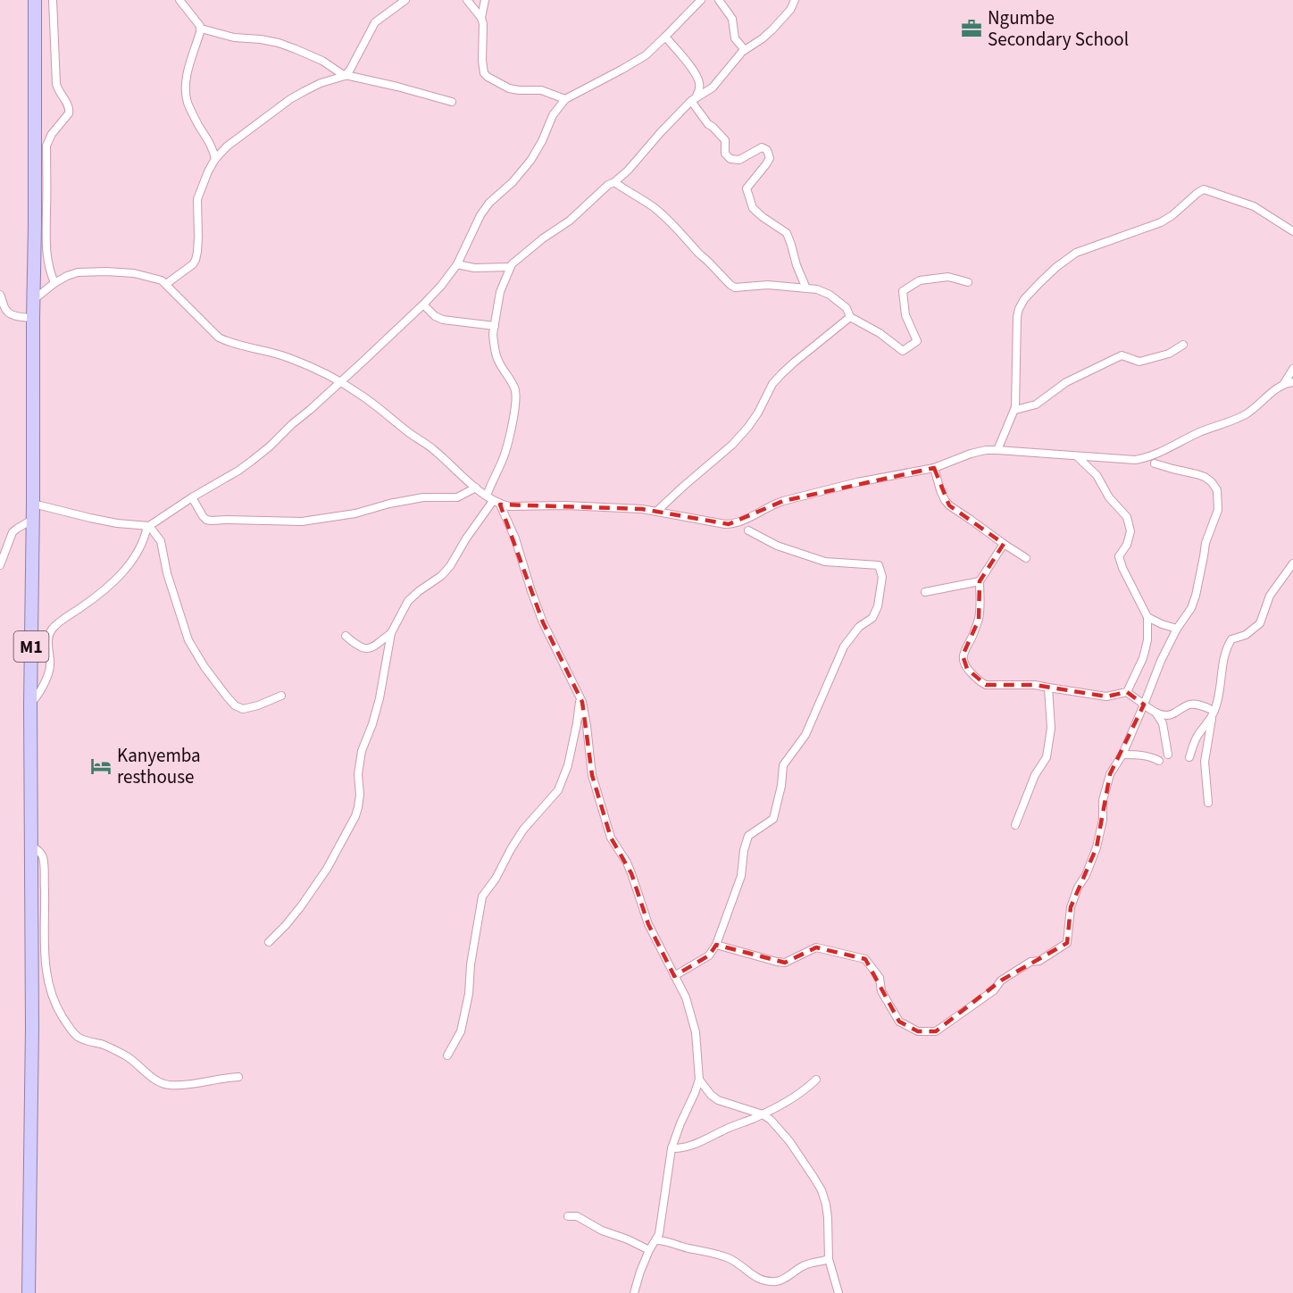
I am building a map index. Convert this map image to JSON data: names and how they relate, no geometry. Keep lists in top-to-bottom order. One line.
{"streets":{"highway":["M1"]},"places":{"office":["Ngumbe Secondary School"],"hotel":["Kanyemba resthouse"]}}
